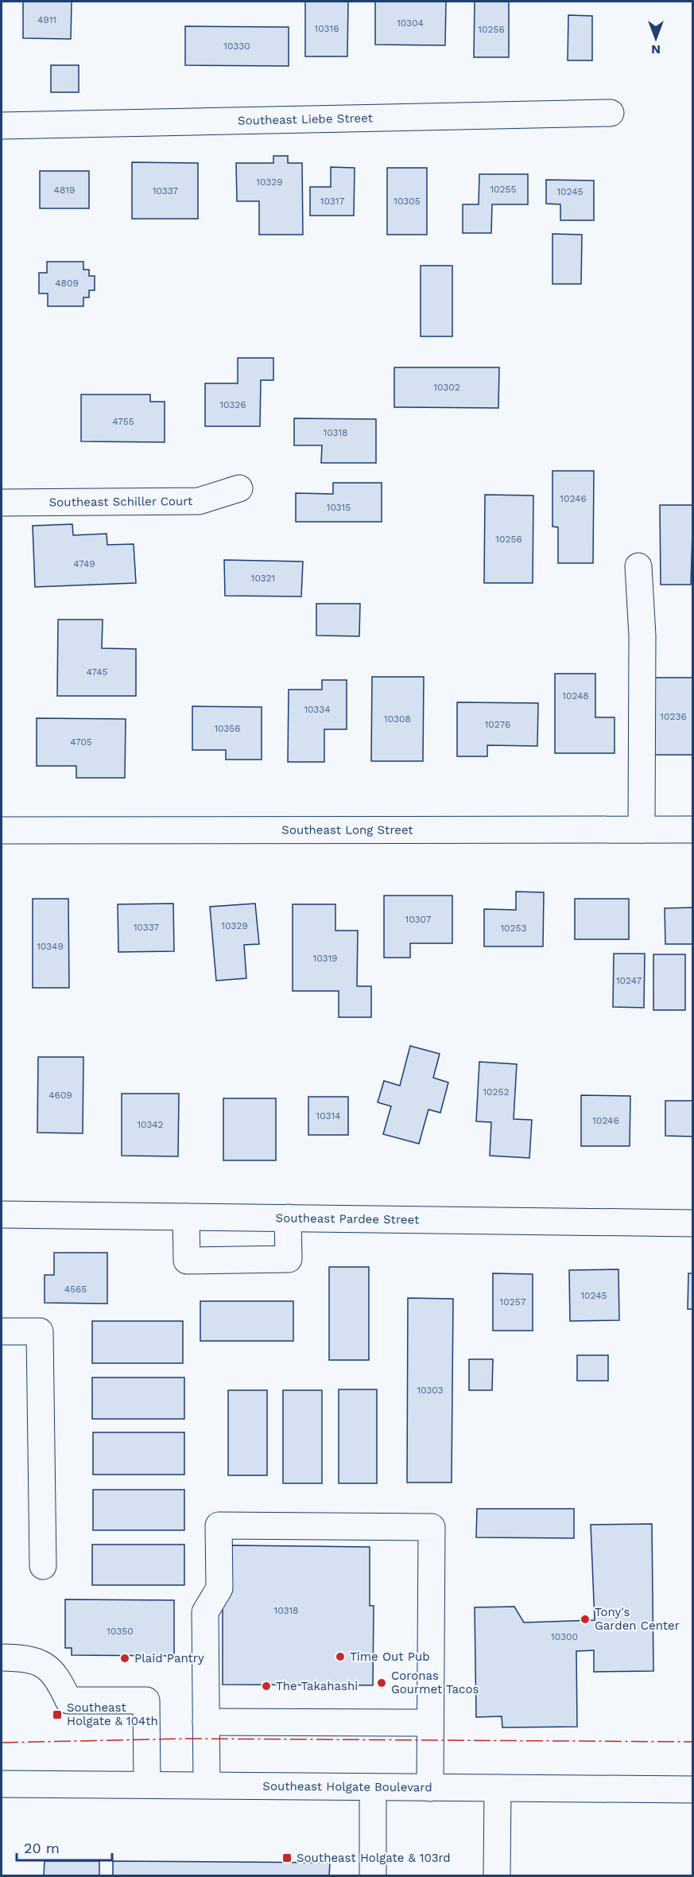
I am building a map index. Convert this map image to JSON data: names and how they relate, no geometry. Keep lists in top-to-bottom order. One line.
{"streets":{"street":["Southeast Liebe Street","Southeast Schiller Court","Southeast Long Street","Southeast Pardee Street","Southeast Holgate Boulevard"]},"places":{"other":["Tony's Garden Center","Time Out Pub","Plaid Pantry","Coronas Gourmet Tacos","The Takahashi"],"transit":["Southeast Holgate & 104th","Southeast Holgate & 103rd"]},"house_numbers":["4911","10304","10316","10256","10330","10329","10255","4819","10337","10245","10317","10305","4809","10302","10326","4755","10318","10246","10315","10256","4749","10321","4745","10248","10334","10236","10308","10276","10356","4705","10307","10329","10337","10253","10349","10319","10247","10252","4609","10314","10246","10342","4565","10245","10257","10303","10318","10350","10300"],"scale_bar":"20 m","north":"bottom"}
